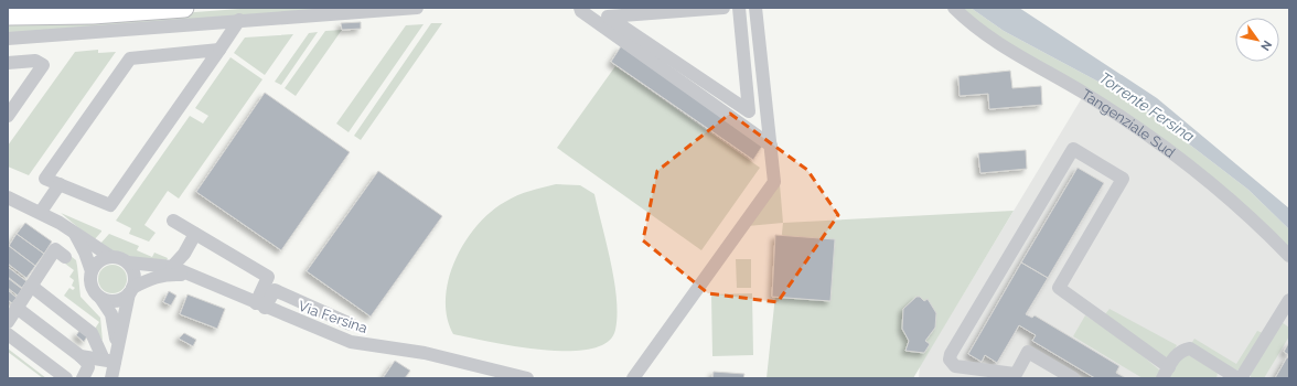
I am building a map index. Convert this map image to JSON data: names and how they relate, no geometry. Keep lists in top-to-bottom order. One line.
{"streets":{"street":["Tangenziale Sud","Via Fersina"]},"water":["Torrente Fersina"],"north":"bottom right"}
